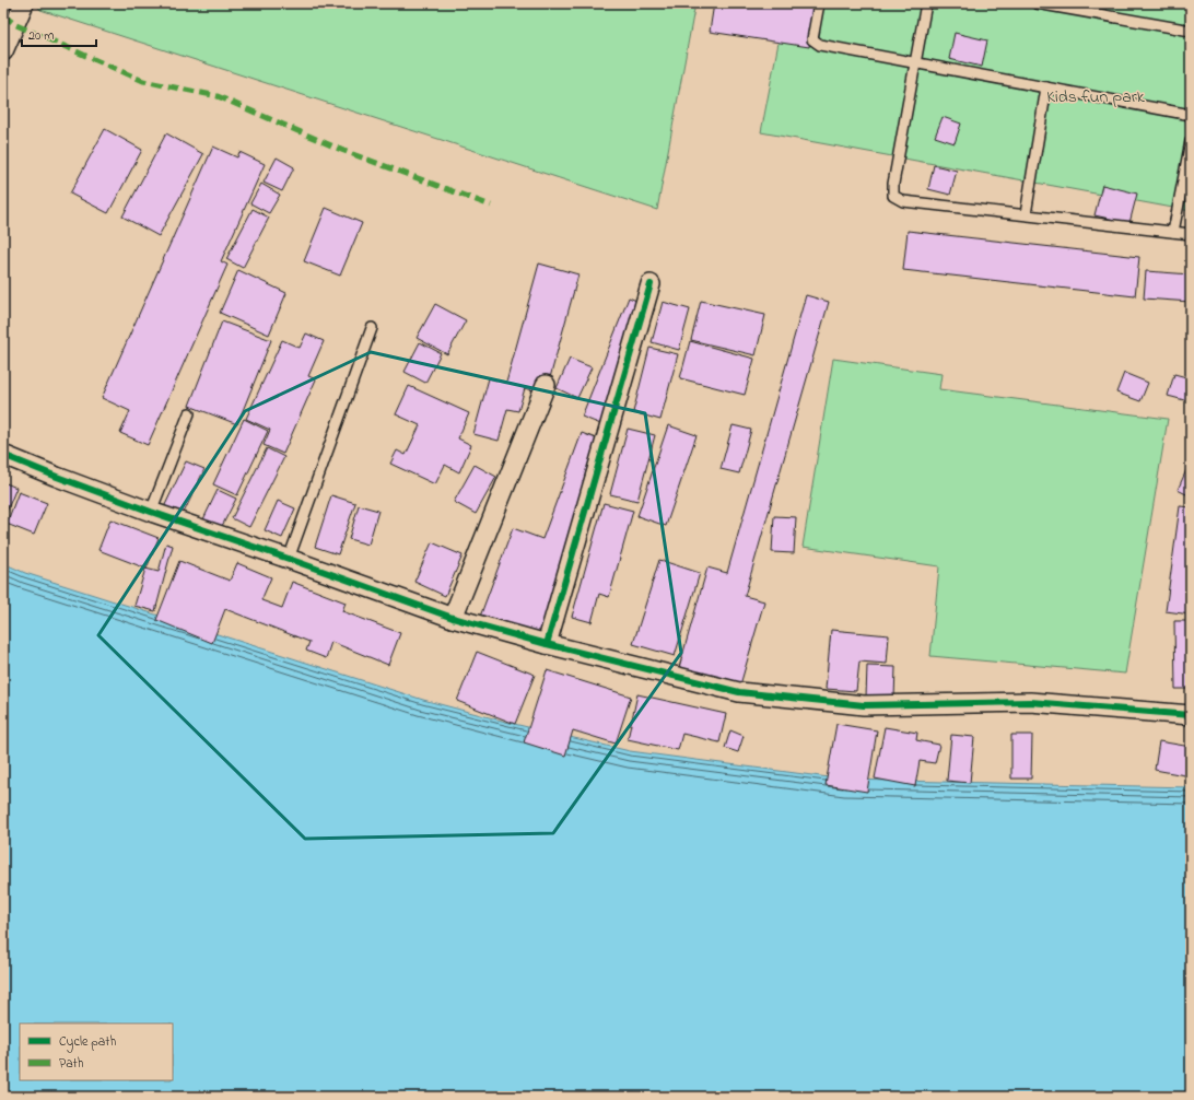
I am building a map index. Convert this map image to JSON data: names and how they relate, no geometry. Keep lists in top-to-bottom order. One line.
{"parks":["Kids fun park"],"legend":["Cycle path","Path"],"scale_bar":"20 m"}
